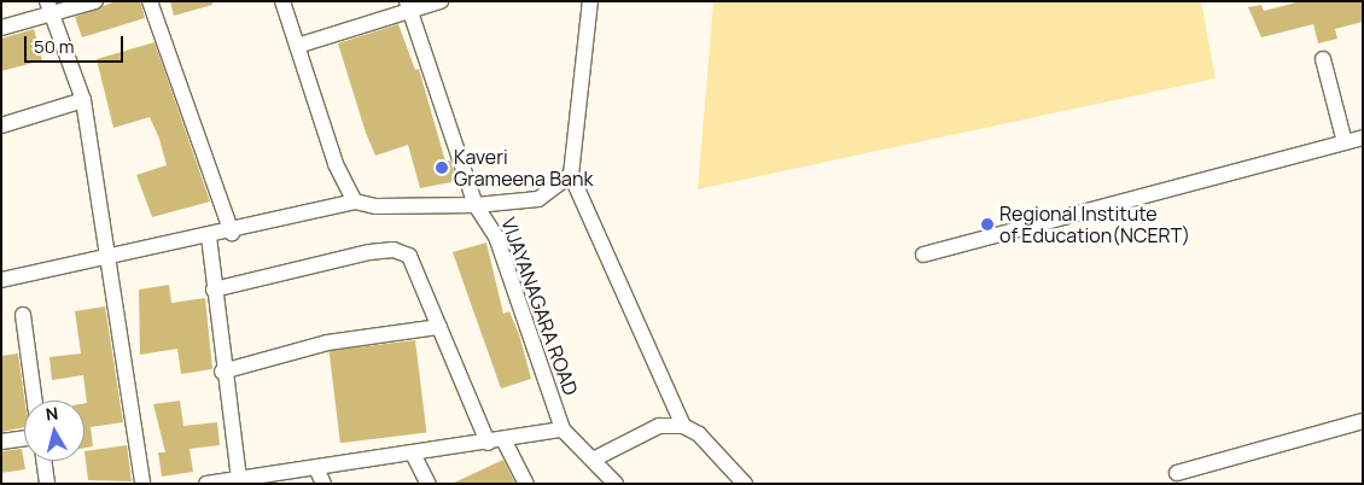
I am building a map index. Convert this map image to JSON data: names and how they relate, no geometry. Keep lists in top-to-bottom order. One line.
{"streets":{"street":["VIJAYANAGARA ROAD"]},"places":["Kaveri Grameena Bank","Regional Institute of Education(NCERT)"],"scale_bar":"50 m","north":"top"}
